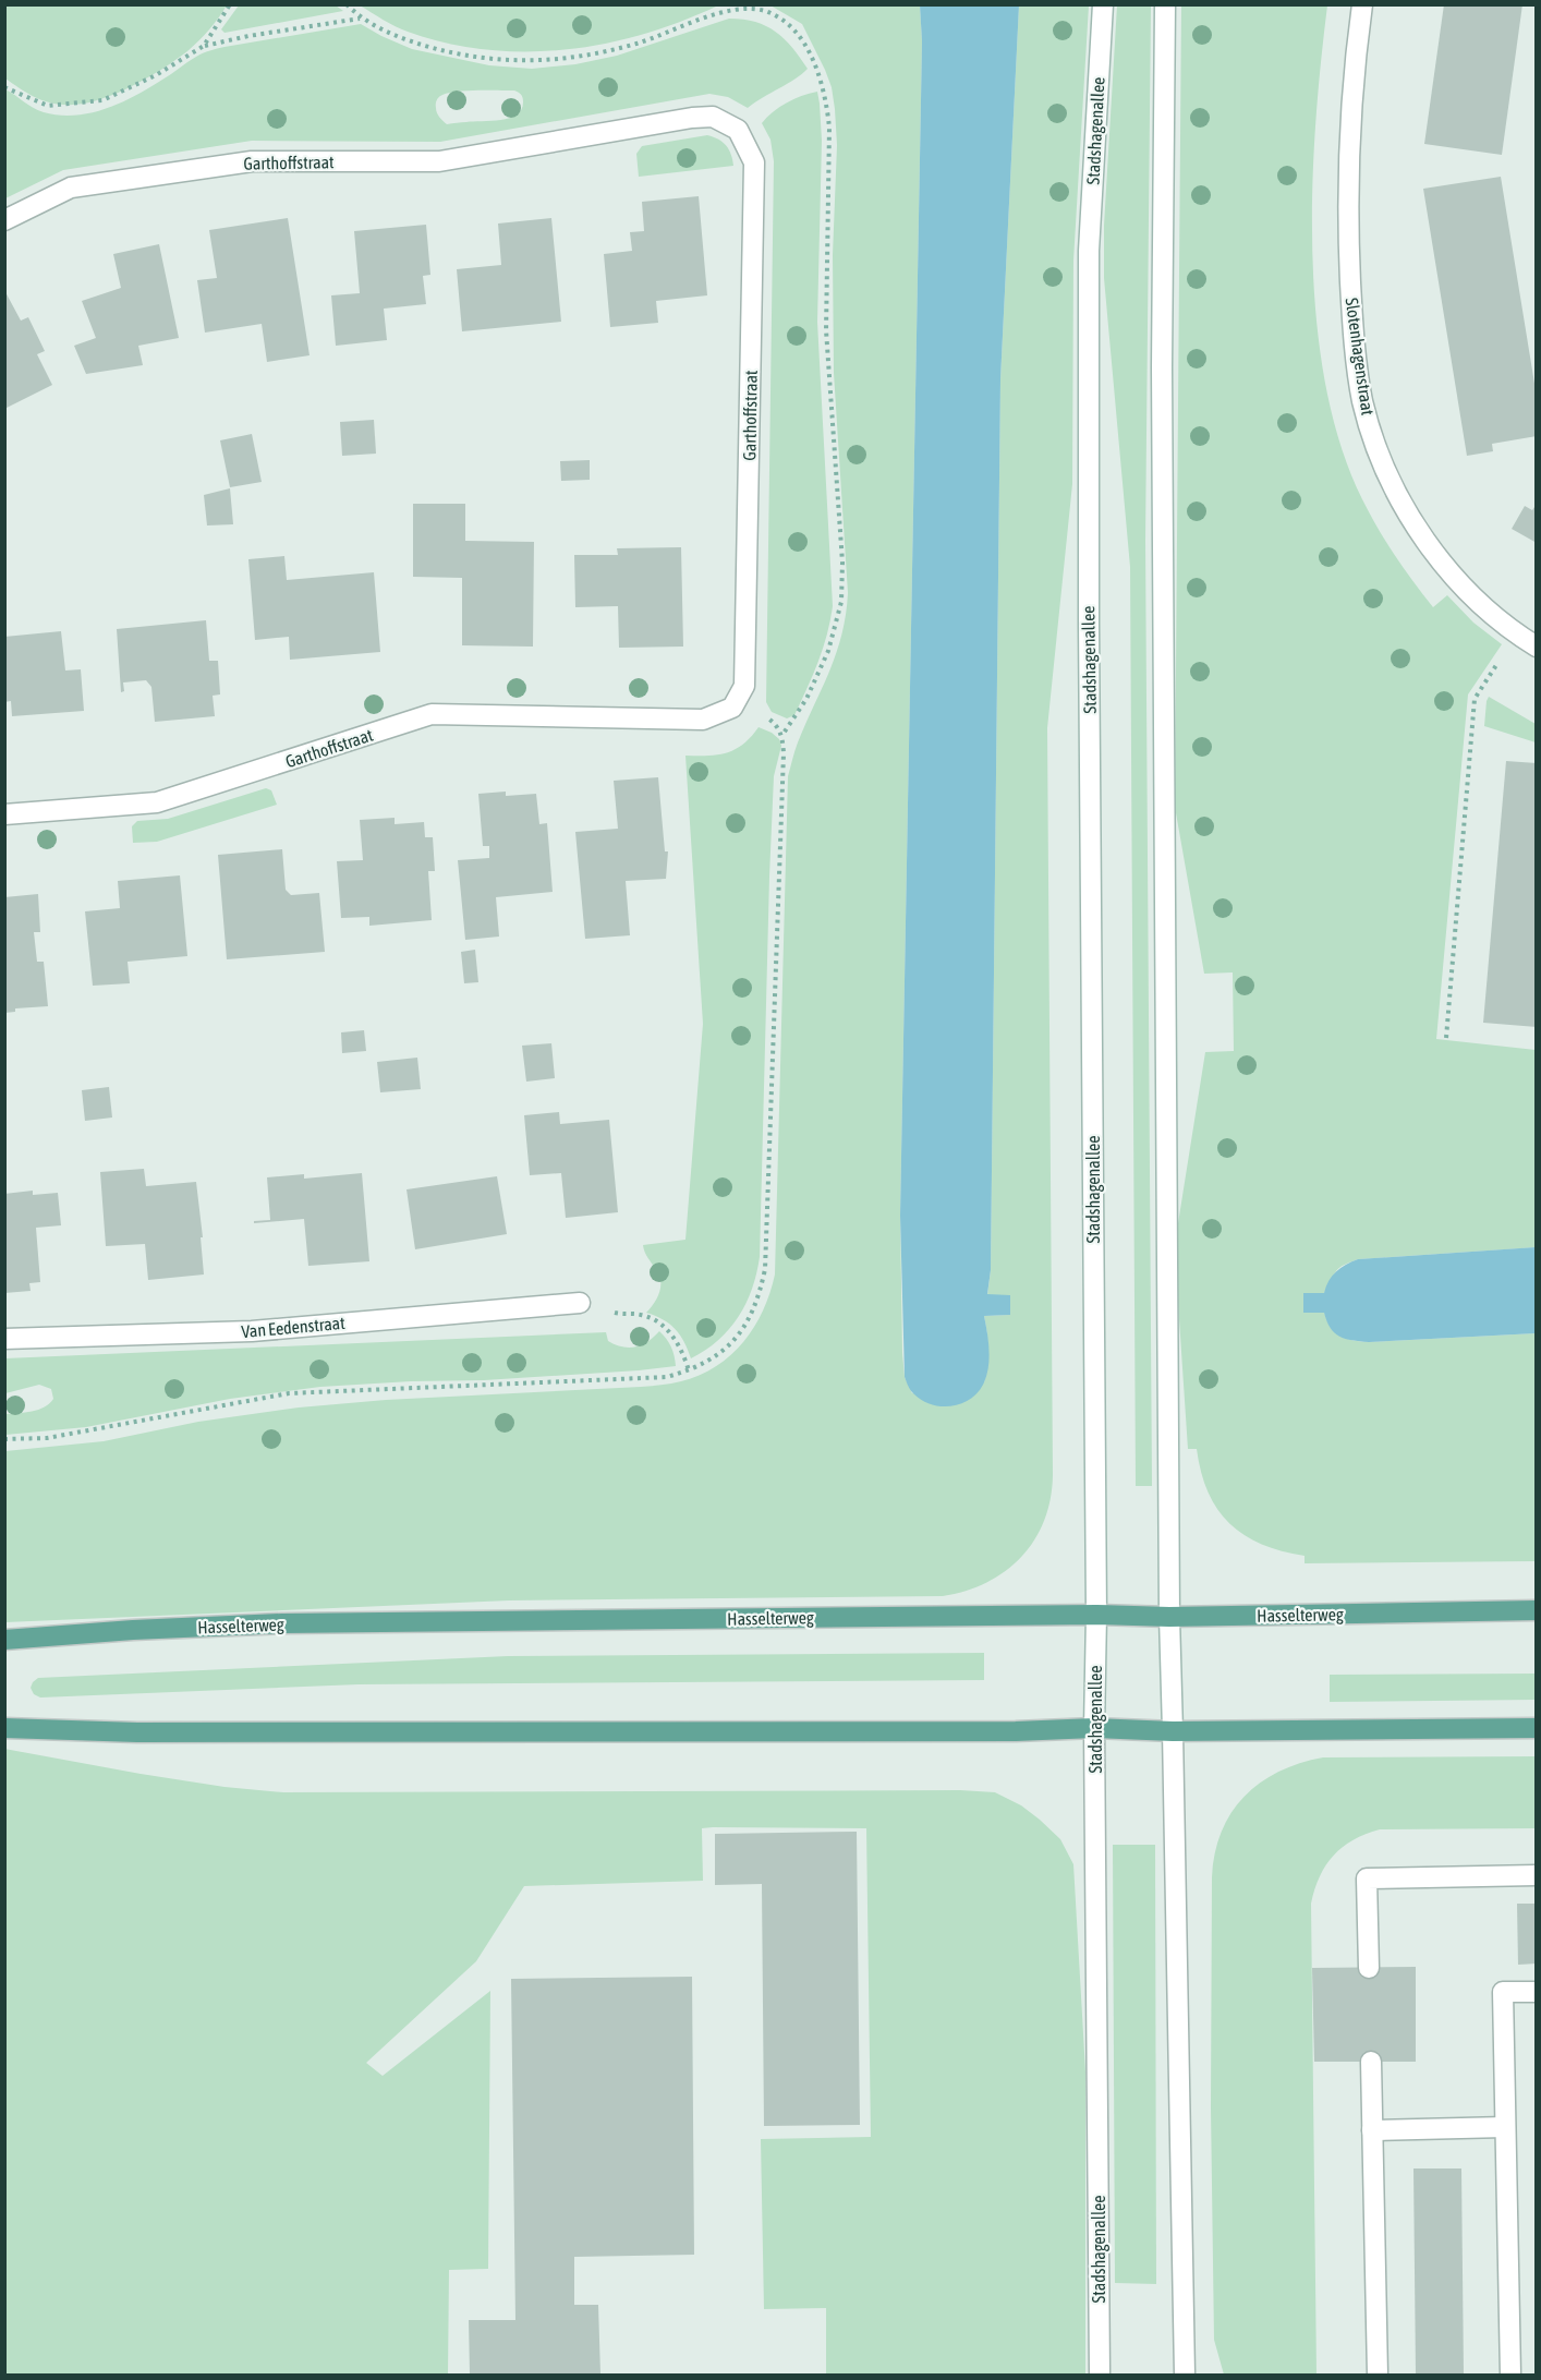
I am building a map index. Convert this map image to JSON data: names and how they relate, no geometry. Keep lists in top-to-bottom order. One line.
{"streets":{"main road":["Hasselterweg"],"street":["Stadshagenallee","Garthoffstraat","Slotenhagenstraat","Van Eedenstraat"]},"crossings":[["Stadshagenallee","Hasselterweg"]]}
